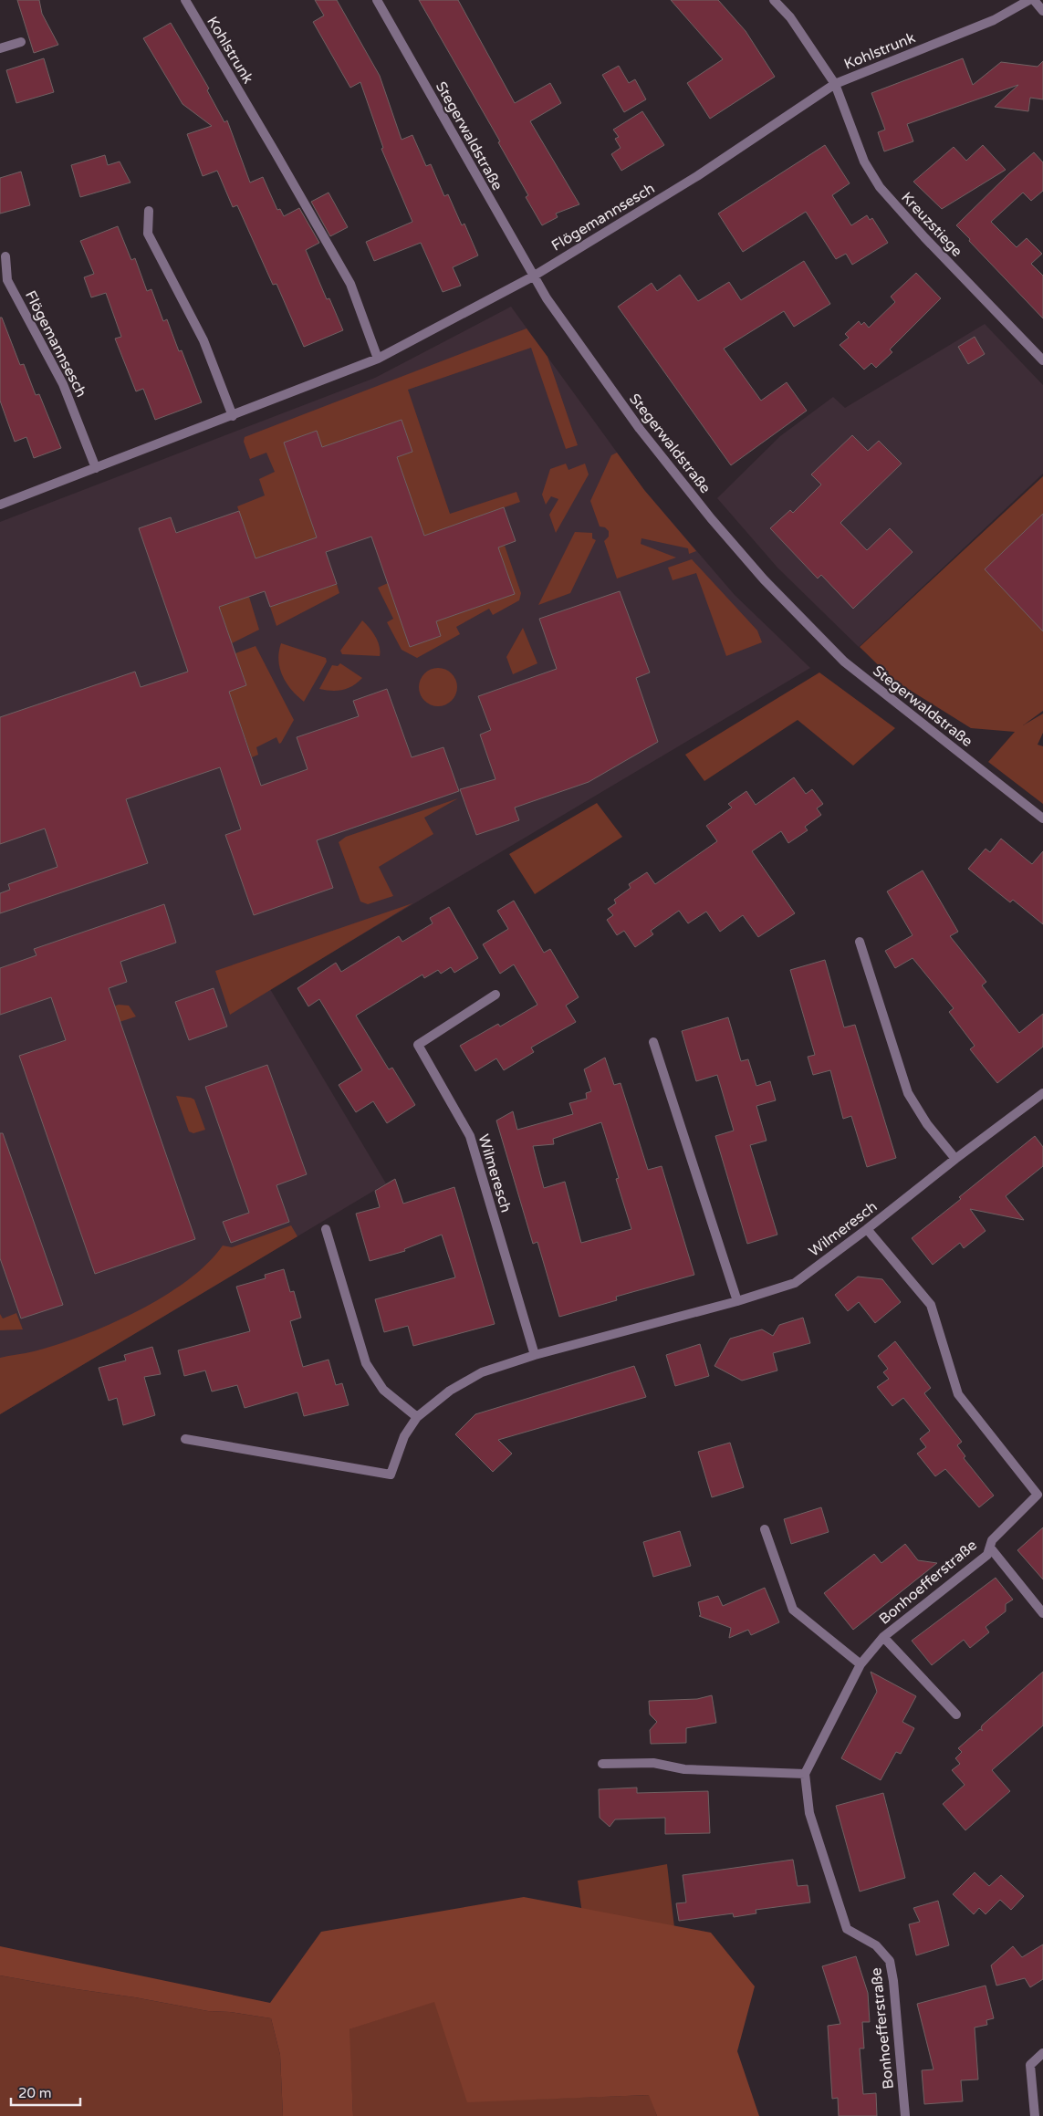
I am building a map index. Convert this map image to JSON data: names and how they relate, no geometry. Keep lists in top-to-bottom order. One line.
{"streets":{"street":["Kohlstrunk","Stegerwaldstraße","Flögemannsesch","Kreuzstiege","Wilmeresch","Bonhoefferstraße"]},"crossings":[["Kohlstrunk","Flögemannsesch"],["Kohlstrunk","Kreuzstiege"],["Stegerwaldstraße","Flögemannsesch"],["Flögemannsesch","Kreuzstiege"],["Wilmeresch","Bonhoefferstraße"]],"scale_bar":"20 m"}
